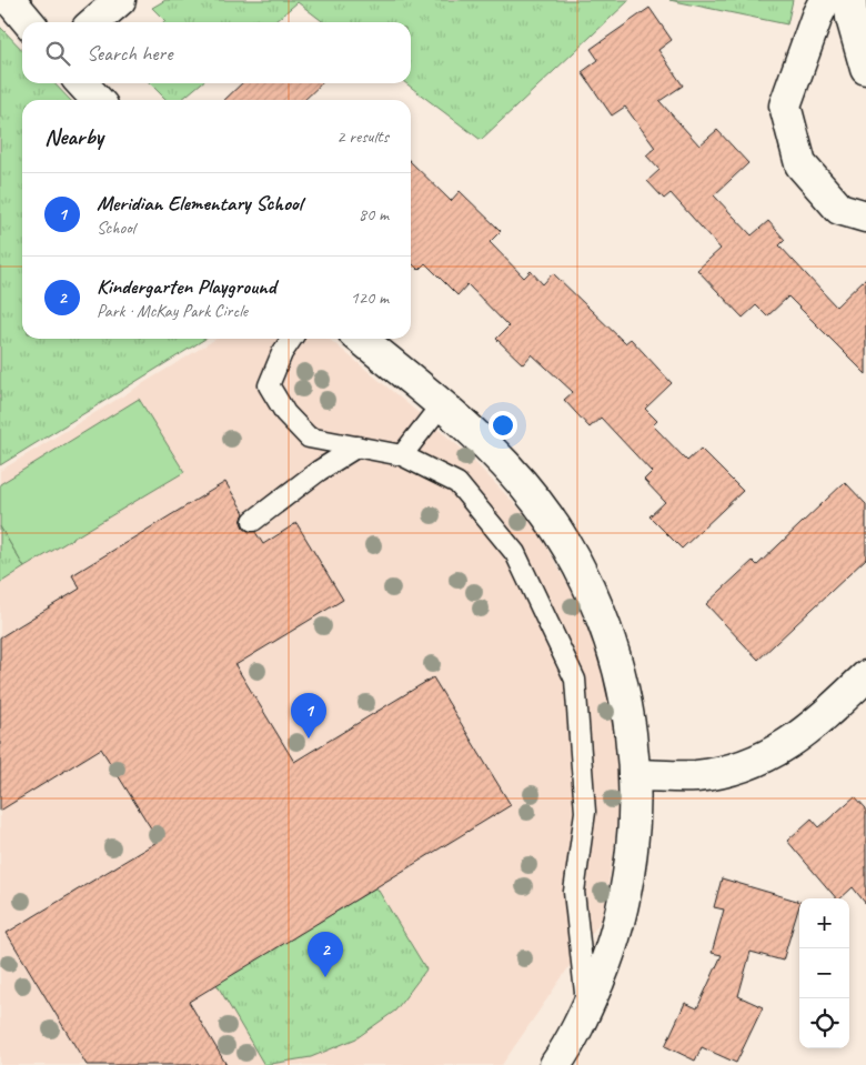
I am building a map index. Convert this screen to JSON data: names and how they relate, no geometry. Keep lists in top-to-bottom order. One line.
{"page":{"search":"Search here","heading":["Nearby","2 results"],"list":[{"mark":"1","name":"Meridian Elementary School","note":"School","value":"80 m"},{"mark":"2","name":"Kindergarten Playground","note":"Park · McKay Park Circle","value":"120 m"}],"pins":["1","2"],"map_buttons":["+","−"]}}
